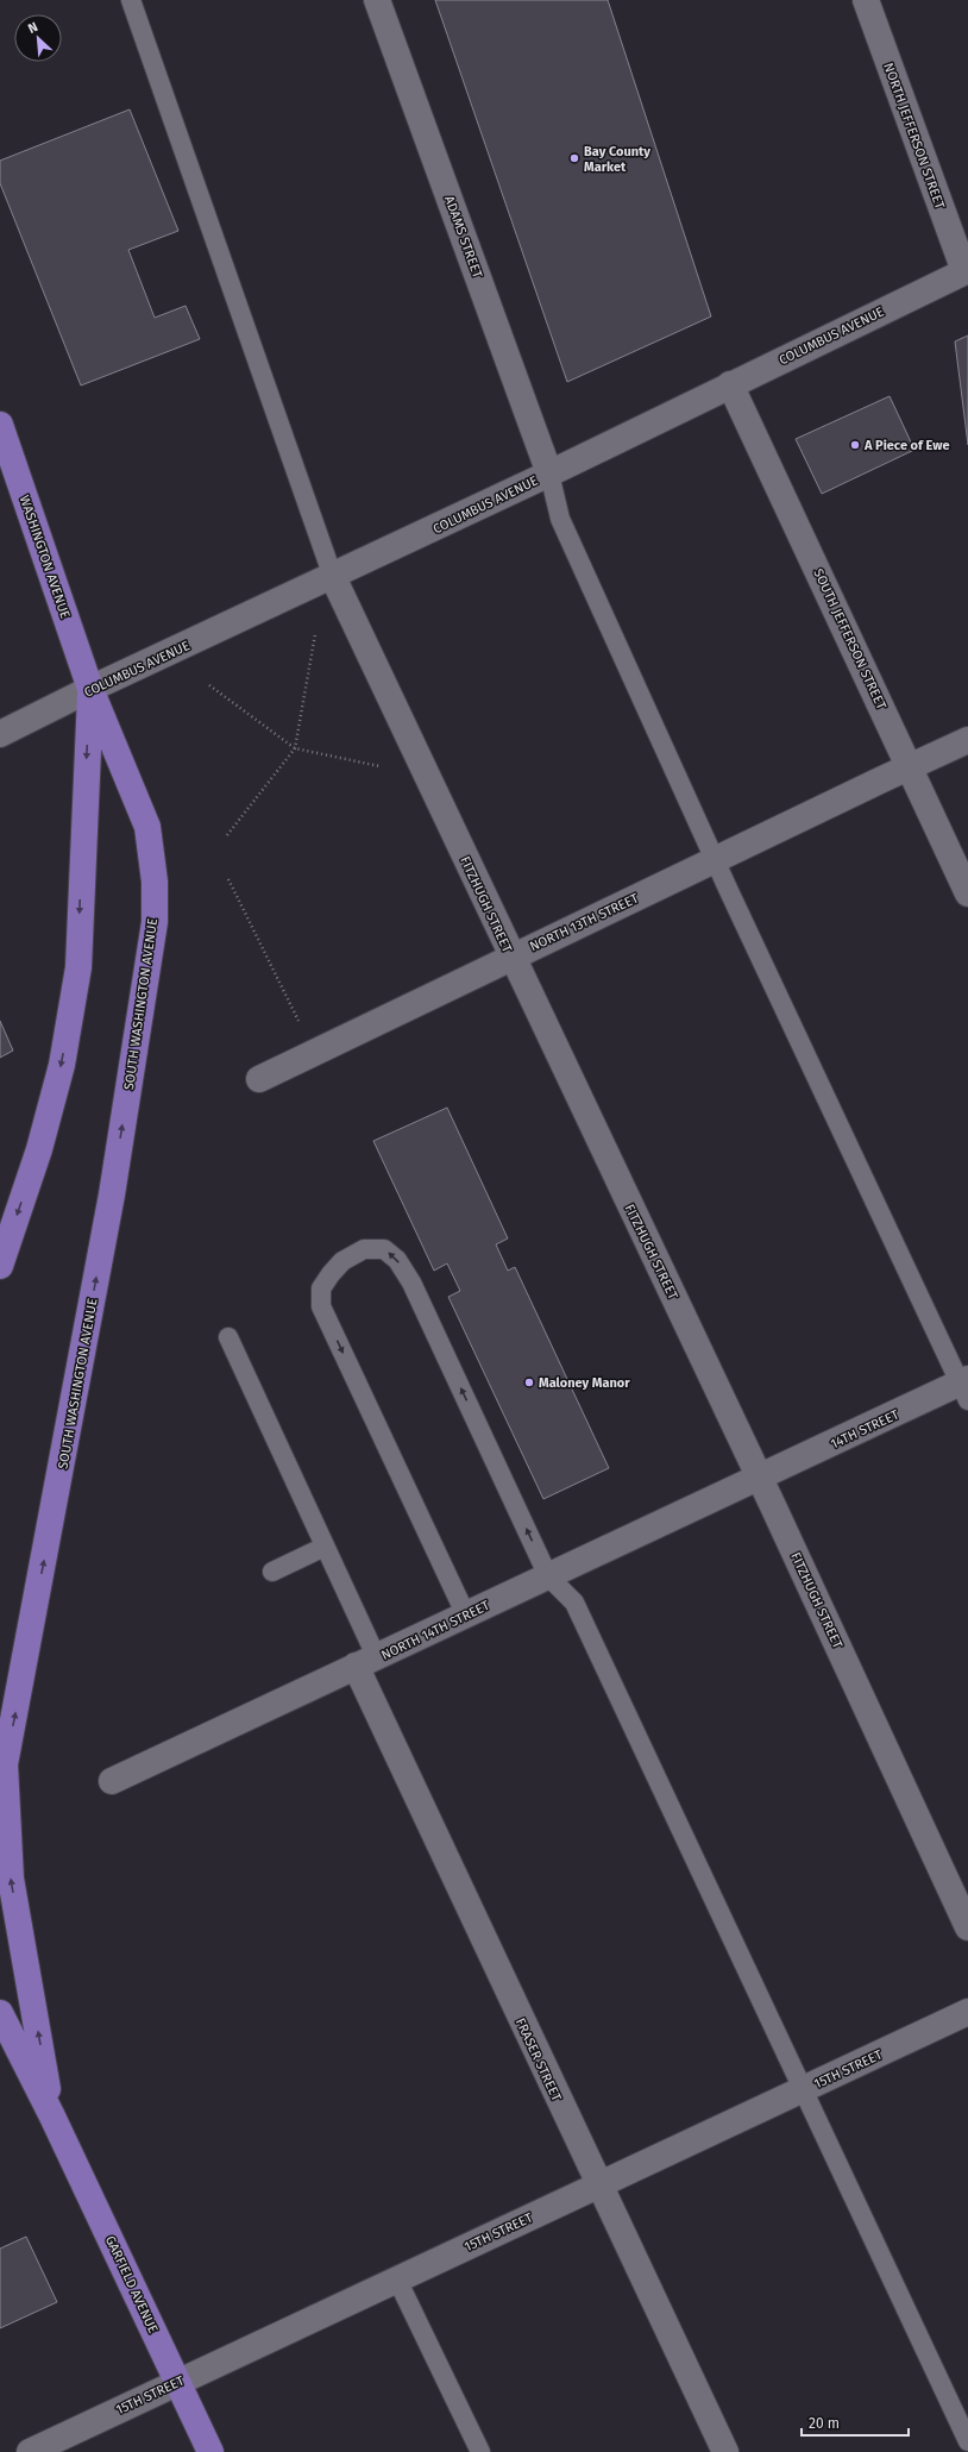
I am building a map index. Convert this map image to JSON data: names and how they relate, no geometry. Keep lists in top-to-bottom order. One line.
{"streets":{"main road":["WASHINGTON AVENUE","SOUTH WASHINGTON AVENUE","GARFIELD AVENUE"],"street":["NORTH JEFFERSON STREET","ADAMS STREET","COLUMBUS AVENUE","SOUTH JEFFERSON STREET","FITZHUGH STREET","NORTH 13TH STREET","14TH STREET","NORTH 14TH STREET","FRASER STREET","15TH STREET"]},"crossings":[["NORTH JEFFERSON STREET","COLUMBUS AVENUE"],["ADAMS STREET","COLUMBUS AVENUE"],["COLUMBUS AVENUE","WASHINGTON AVENUE"],["COLUMBUS AVENUE","SOUTH JEFFERSON STREET"],["COLUMBUS AVENUE","FITZHUGH STREET"],["COLUMBUS AVENUE","SOUTH WASHINGTON AVENUE"],["WASHINGTON AVENUE","SOUTH WASHINGTON AVENUE"],["SOUTH JEFFERSON STREET","NORTH 13TH STREET"],["FITZHUGH STREET","NORTH 13TH STREET"],["FITZHUGH STREET","14TH STREET"],["FITZHUGH STREET","NORTH 14TH STREET"],["SOUTH WASHINGTON AVENUE","GARFIELD AVENUE"],["14TH STREET","NORTH 14TH STREET"],["NORTH 14TH STREET","FRASER STREET"],["FRASER STREET","15TH STREET"],["15TH STREET","GARFIELD AVENUE"]],"places":["Bay County Market","A Piece of Ewe","Maloney Manor"],"scale_bar":"20 m","north":"top left"}
